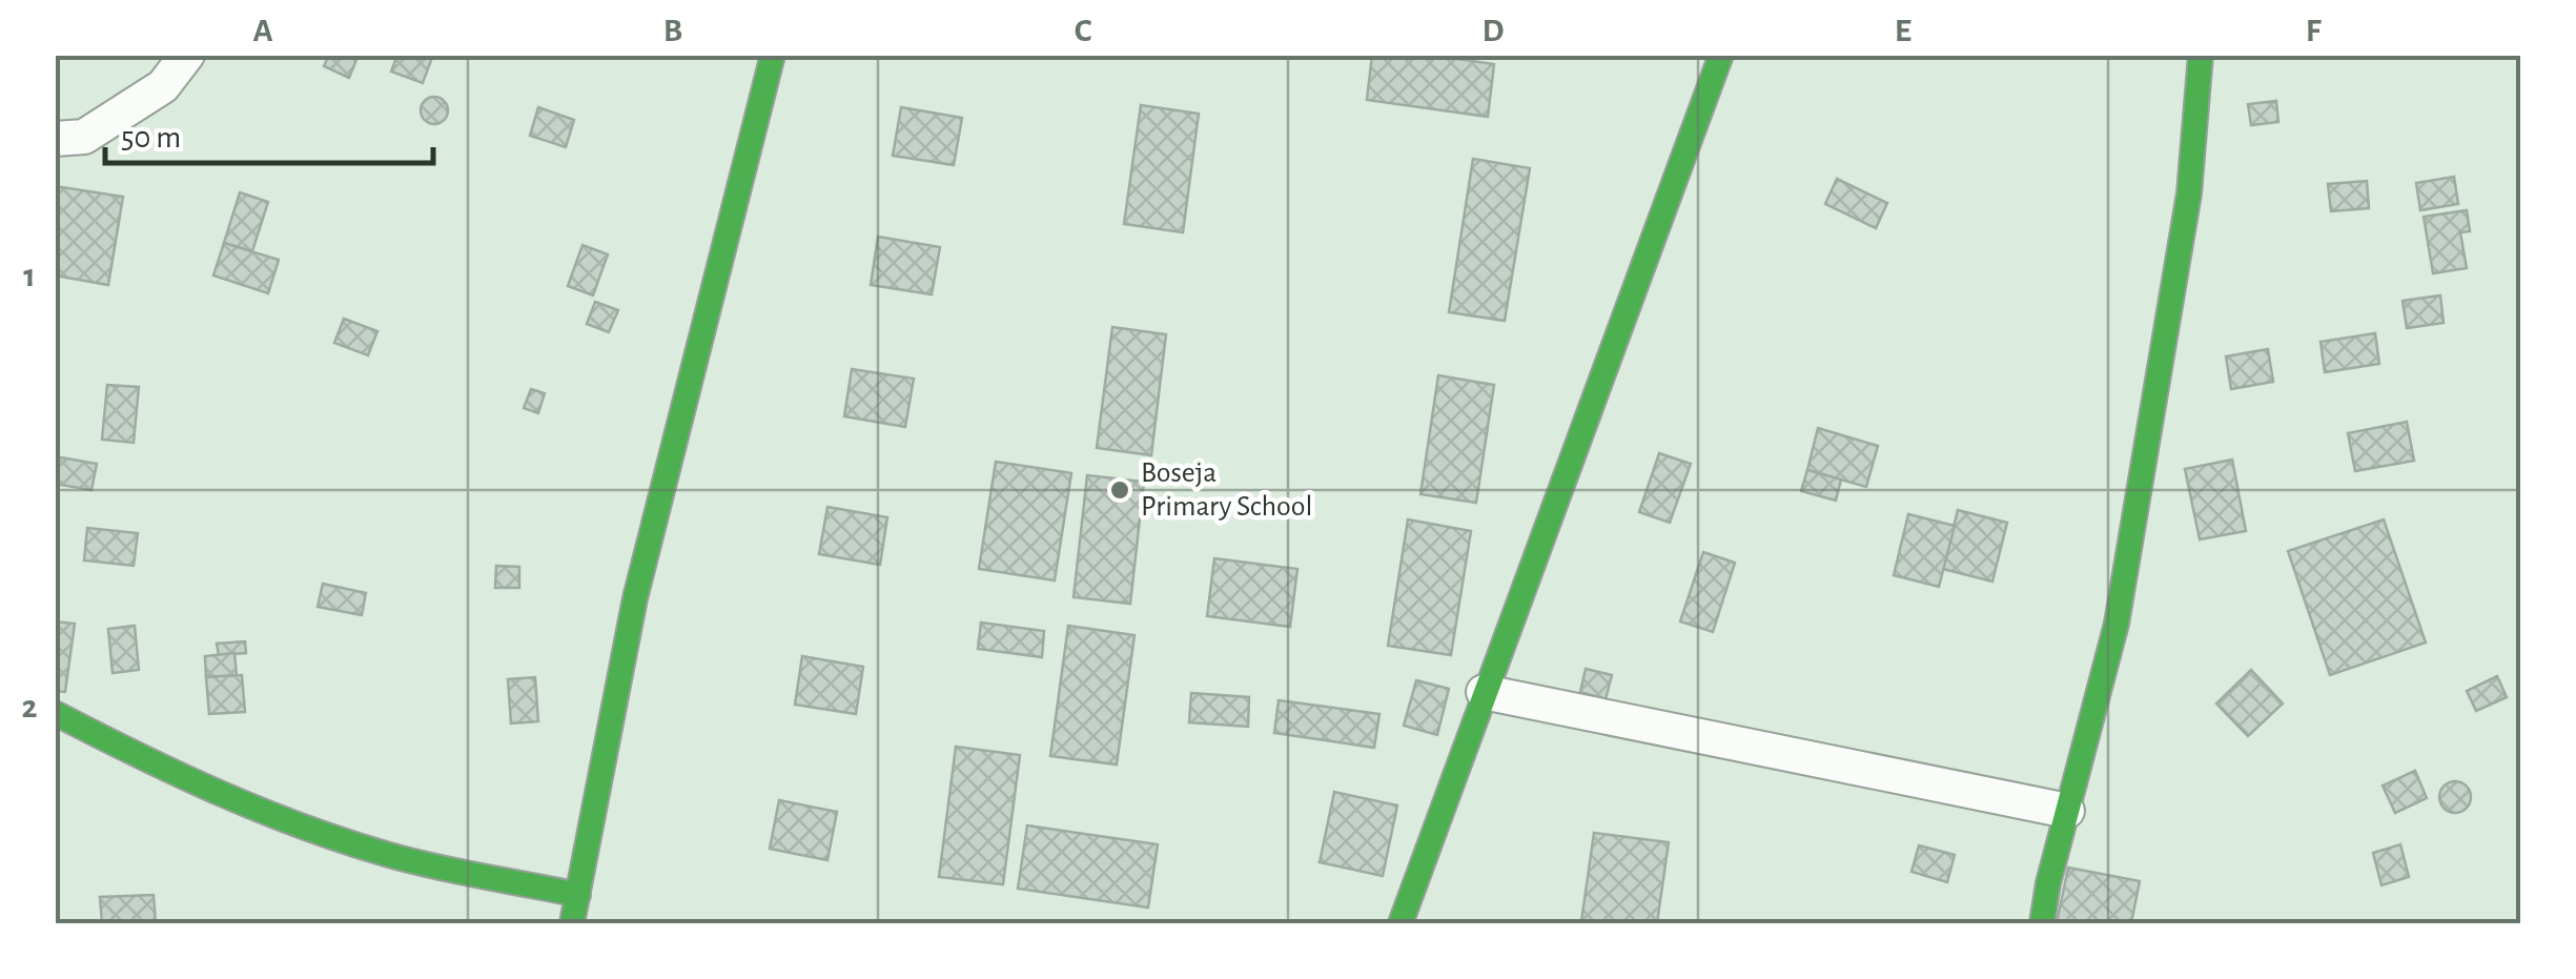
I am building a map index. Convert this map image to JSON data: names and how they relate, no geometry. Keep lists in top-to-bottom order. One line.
{"places":["Boseja Primary School"],"scale_bar":"50 m","grid":{"columns":["A","B","C","D","E","F"],"rows":["1","2"]}}
